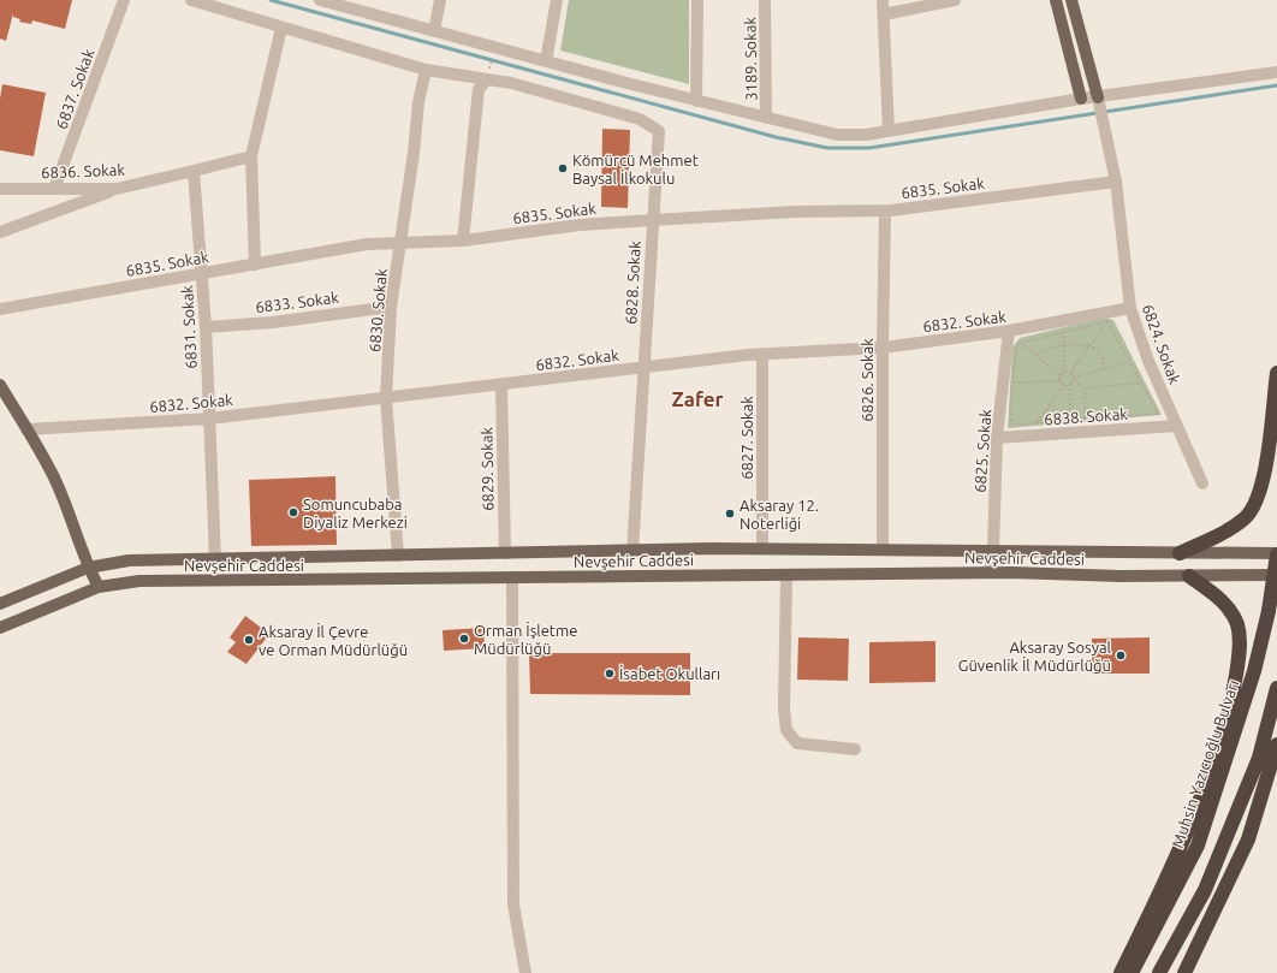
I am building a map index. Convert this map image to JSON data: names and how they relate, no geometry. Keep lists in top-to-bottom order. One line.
{"streets":{"highway":["Muhsin Yazıcıoğlu Bulvarı"],"main road":["Nevşehir Caddesi"],"street":["3189. Sokak","6837. Sokak","6836. Sokak","6835. Sokak","6828. Sokak","6833. Sokak","6830. Sokak","6832. Sokak","6831. Sokak","6824. Sokak","6826. Sokak","6838. Sokak","6827. Sokak","6825. Sokak","6829. Sokak"]},"crossings":[["6837. Sokak","6836. Sokak"],["6836. Sokak","6831. Sokak"],["6835. Sokak","6828. Sokak"],["6835. Sokak","6830. Sokak"],["6835. Sokak","6831. Sokak"],["6835. Sokak","6824. Sokak"],["6835. Sokak","6826. Sokak"],["6828. Sokak","6832. Sokak"],["6828. Sokak","Nevşehir Caddesi"],["6833. Sokak","6830. Sokak"],["6833. Sokak","6831. Sokak"],["6830. Sokak","6832. Sokak"],["6830. Sokak","Nevşehir Caddesi"],["6832. Sokak","6831. Sokak"],["6832. Sokak","6824. Sokak"],["6832. Sokak","6826. Sokak"],["6832. Sokak","6827. Sokak"],["6832. Sokak","6825. Sokak"],["6832. Sokak","6829. Sokak"],["6831. Sokak","Nevşehir Caddesi"],["6824. Sokak","6838. Sokak"],["6826. Sokak","Nevşehir Caddesi"],["6838. Sokak","6825. Sokak"],["6827. Sokak","Nevşehir Caddesi"],["6825. Sokak","Nevşehir Caddesi"],["6829. Sokak","Nevşehir Caddesi"],["Nevşehir Caddesi","Muhsin Yazıcıoğlu Bulvarı"]],"districts":["Zafer"],"places":["Kömürcü Mehmet Baysal İlkokulu","Somuncubaba Diyaliz Merkezi","Aksaray 12. Noterliği","Orman İşletme Müdürlüğü","Aksaray İl Çevre ve Orman Müdürlüğü","Aksaray Sosyal Güvenlik İl Müdürlüğü","İsabet Okulları"]}
